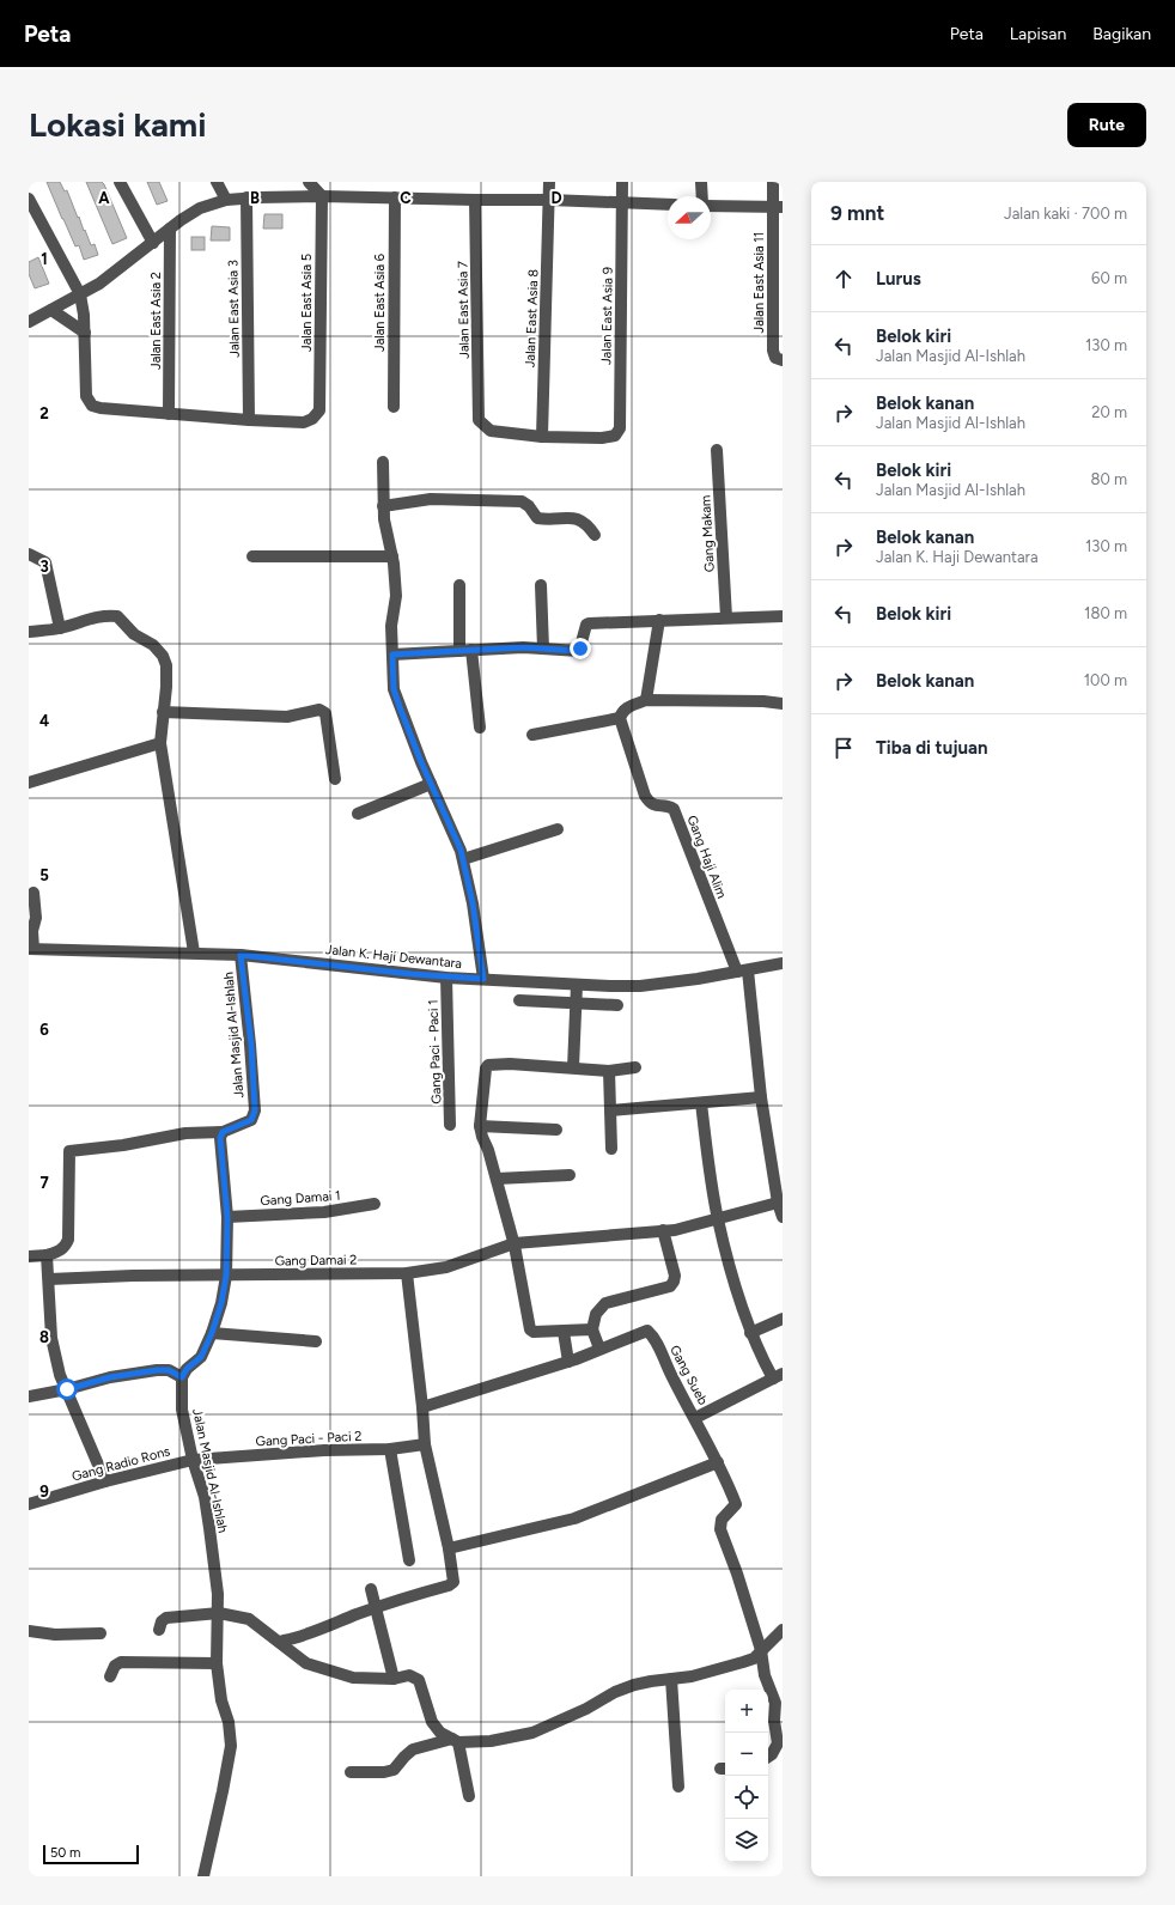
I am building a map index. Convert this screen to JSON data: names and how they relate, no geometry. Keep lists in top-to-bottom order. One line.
{"streets":{"street":["Jalan East Asia 11","Jalan East Asia 5","Jalan East Asia 6","Jalan East Asia 3","Jalan East Asia 7","Jalan East Asia 9","Jalan East Asia 8","Jalan East Asia 2","Gang Makam","Gang Haji Alim","Jalan K. Haji Dewantara","Jalan Masjid Al-Ishlah","Gang Paci - Paci 1","Gang Damai 1","Gang Damai 2","Gang Sueb","Gang Paci - Paci 2","Gang Radio Rons"]},"crossings":[["Jalan East Asia 5","Jalan East Asia 3"],["Jalan East Asia 7","Jalan East Asia 9"],["Jalan East Asia 7","Jalan East Asia 8"],["Jalan East Asia 9","Jalan East Asia 8"],["Gang Haji Alim","Jalan K. Haji Dewantara"],["Jalan K. Haji Dewantara","Jalan Masjid Al-Ishlah"],["Jalan K. Haji Dewantara","Gang Paci - Paci 1"],["Jalan Masjid Al-Ishlah","Gang Paci - Paci 2"],["Jalan Masjid Al-Ishlah","Gang Radio Rons"],["Gang Paci - Paci 2","Gang Radio Rons"]],"scale_bar":"50 m","north":"left","page":{"header":"Peta","nav":["Peta","Lapisan","Bagikan"],"buttons":"Rute","title":"Lokasi kami","heading":["9 mnt","Jalan kaki · 700 m"],"list":[["Lurus","60 m"],["Belok kiri","Jalan Masjid Al-Ishlah","130 m"],["Belok kanan","Jalan Masjid Al-Ishlah","20 m"],["Belok kiri","Jalan Masjid Al-Ishlah","80 m"],["Belok kanan","Jalan K. Haji Dewantara","130 m"],["Belok kiri","180 m"],["Belok kanan","100 m"],"Tiba di tujuan"],"map_buttons":["+","−"],"scale":"50 m"},"grid":{"columns":["A","B","C","D"],"rows":["1","2","3","4","5","6","7","8","9"]}}
